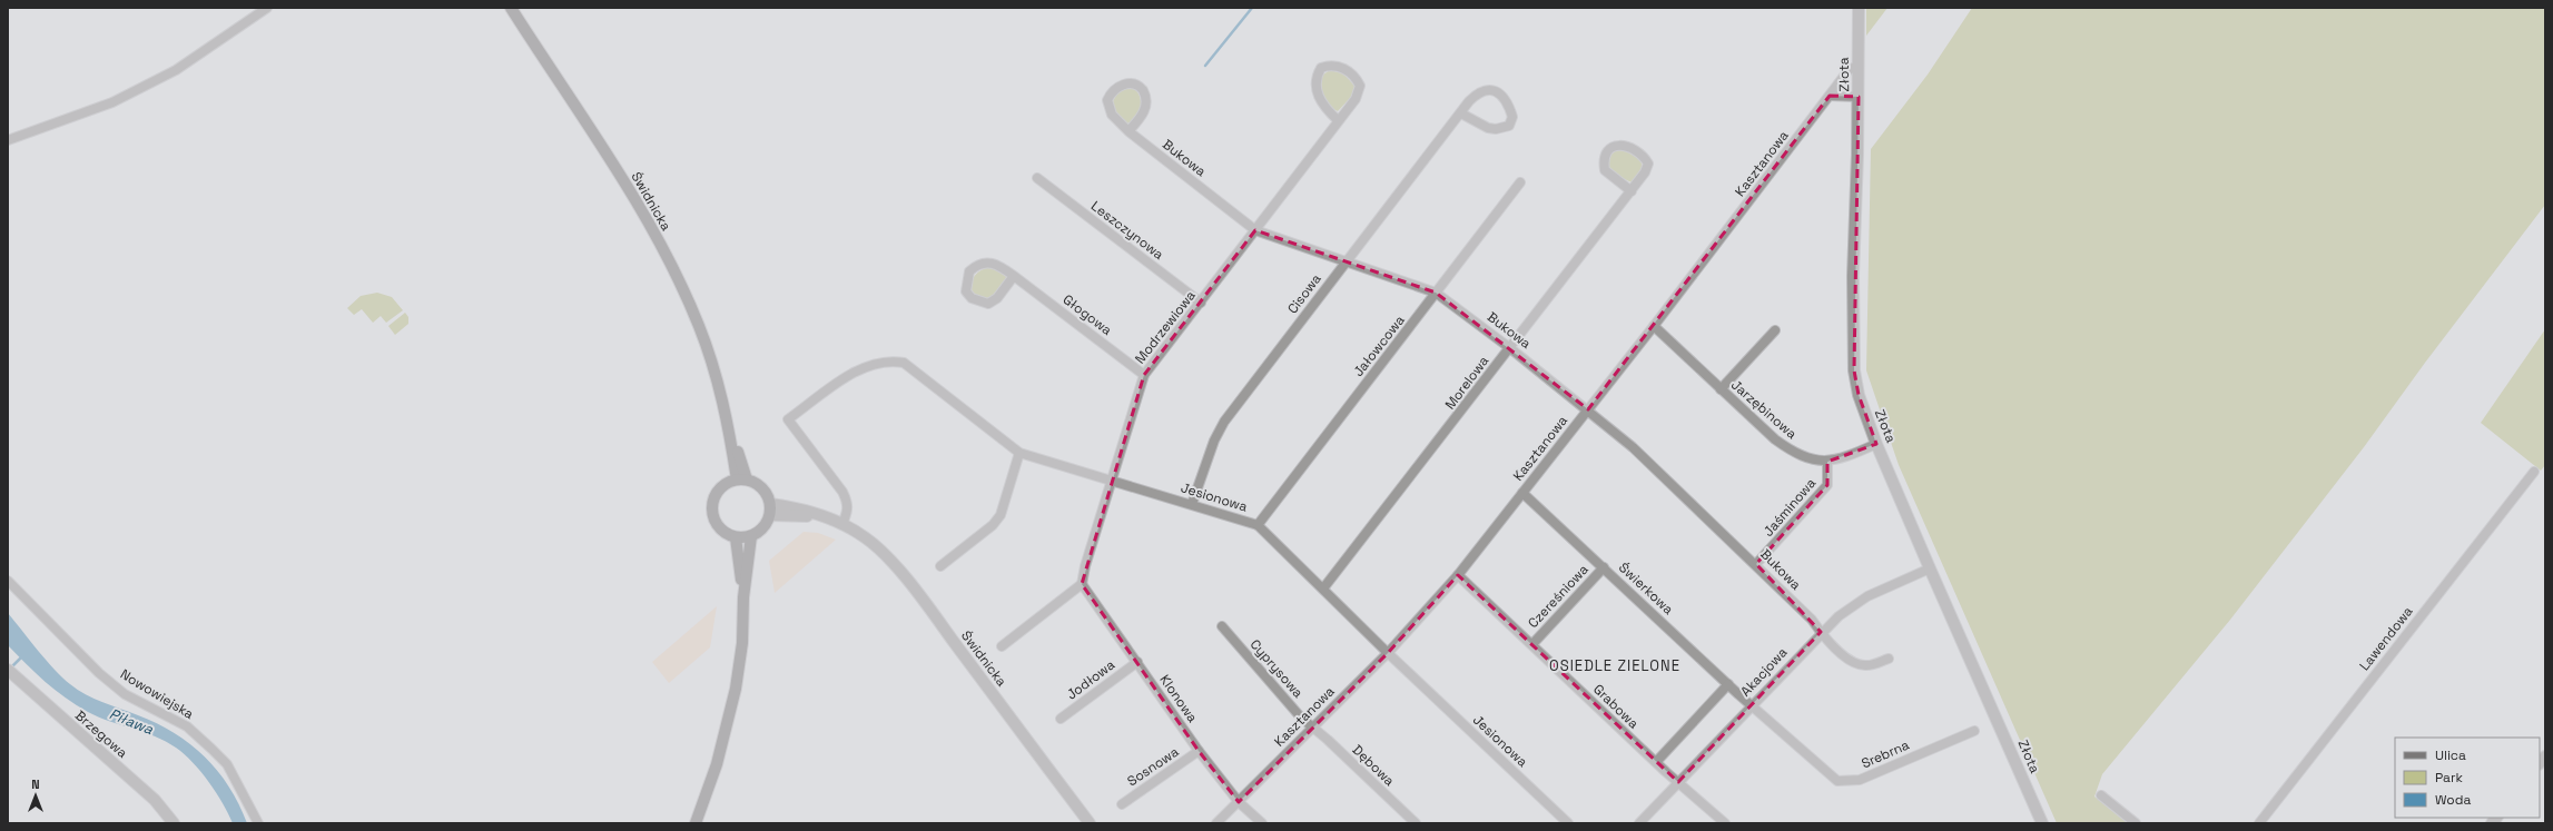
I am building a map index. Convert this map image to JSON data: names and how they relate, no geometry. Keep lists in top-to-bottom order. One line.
{"streets":{"main road":["Świdnicka"],"street":["Złota","Bukowa","Kasztanowa","Leszczynowa","Cisowa","Głogowa","Modrzewiowa","Jałowcowa","Morelowa","Jarzębinowa","Jesionowa","Jaśminowa","Świerkowa","Czereśniowa","Lawendowa","Cyprysowa","Akacjowa","Jodłowa","Nowowiejska","Klonowa","Grabowa","Brzegowa","Srebrna","Dębowa","Sosnowa"]},"crossings":[["Złota","Kasztanowa"],["Złota","Akacjowa"],["Bukowa","Kasztanowa"],["Bukowa","Cisowa"],["Bukowa","Modrzewiowa"],["Bukowa","Jałowcowa"],["Bukowa","Morelowa"],["Bukowa","Jaśminowa"],["Bukowa","Akacjowa"],["Kasztanowa","Jarzębinowa"],["Kasztanowa","Jesionowa"],["Kasztanowa","Świerkowa"],["Kasztanowa","Cyprysowa"],["Kasztanowa","Klonowa"],["Kasztanowa","Grabowa"],["Kasztanowa","Dębowa"],["Świdnicka","Jesionowa"],["Leszczynowa","Modrzewiowa"],["Cisowa","Jesionowa"],["Głogowa","Modrzewiowa"],["Modrzewiowa","Jesionowa"],["Modrzewiowa","Klonowa"],["Jałowcowa","Jesionowa"],["Morelowa","Jesionowa"],["Jarzębinowa","Jaśminowa"],["Świerkowa","Czereśniowa"],["Świerkowa","Akacjowa"],["Świerkowa","Srebrna"],["Czereśniowa","Grabowa"],["Cyprysowa","Dębowa"],["Akacjowa","Grabowa"],["Akacjowa","Srebrna"],["Jodłowa","Klonowa"],["Klonowa","Sosnowa"]],"districts":["OSIEDLE ZIELONE"],"water":["Piława"],"legend":["Ulica","Park","Woda"],"north":"top"}
